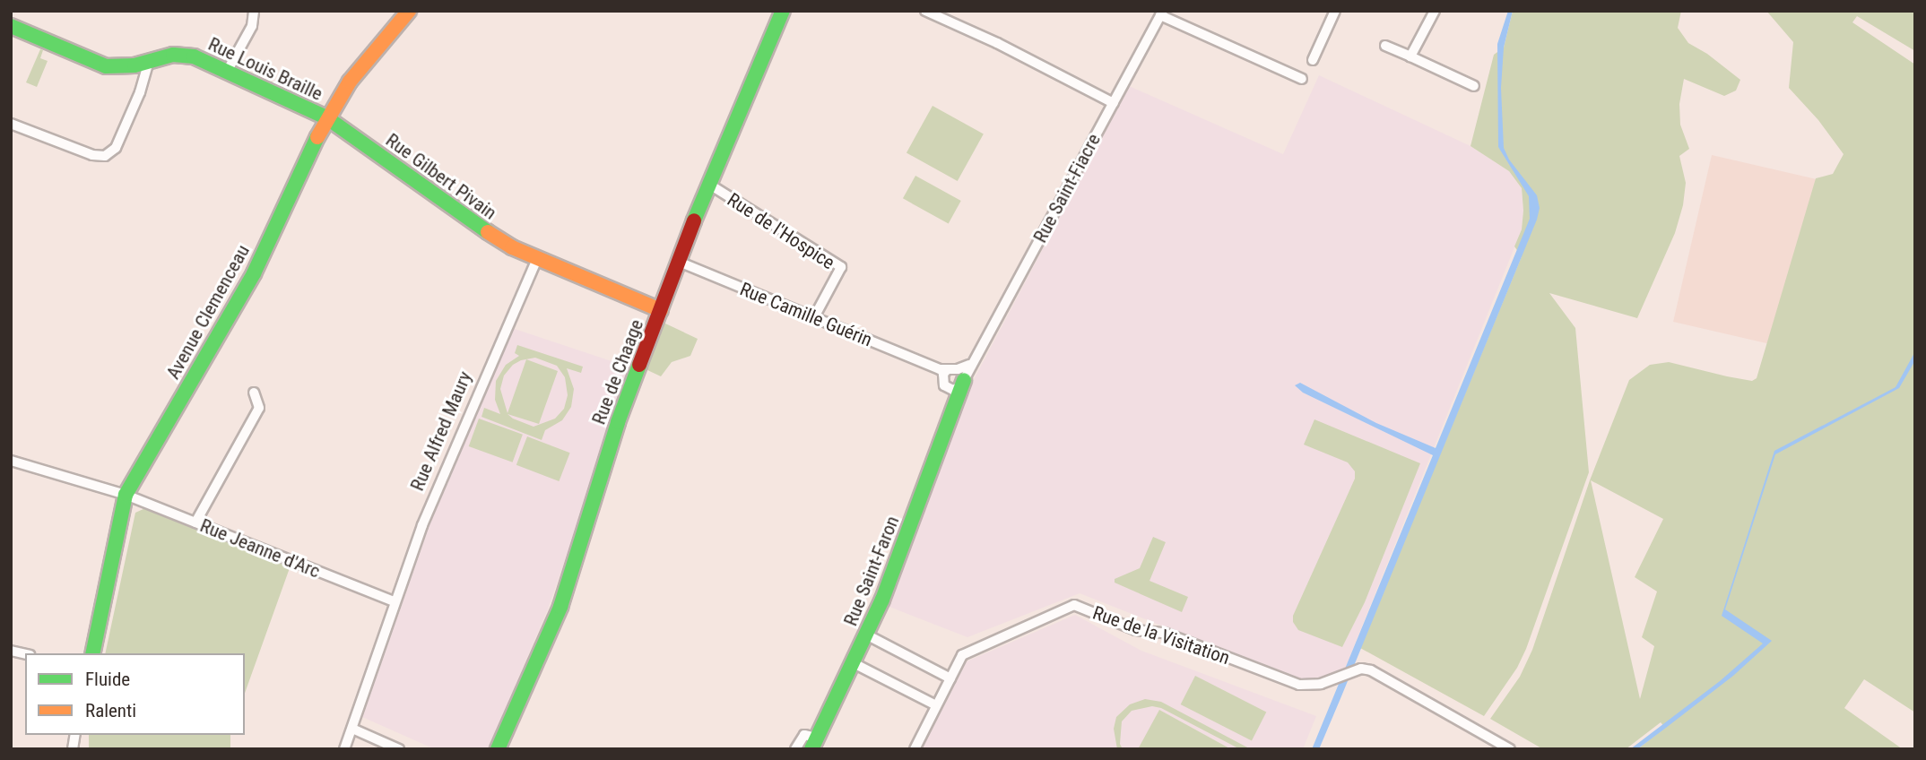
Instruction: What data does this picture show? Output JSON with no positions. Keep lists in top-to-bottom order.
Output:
{
  "streets": {
    "street": [
      "Rue Louis Braille",
      "Rue Gilbert Pivain",
      "Rue Saint-Fiacre",
      "Rue de l'Hospice",
      "Avenue Clemenceau",
      "Rue Camille Guérin",
      "Rue de Chaage",
      "Rue Alfred Maury",
      "Rue Jeanne d'Arc",
      "Rue Saint-Faron",
      "Rue de la Visitation"
    ]
  },
  "crossings": [
    ["Rue Louis Braille", "Rue Gilbert Pivain"],
    ["Rue Louis Braille", "Avenue Clemenceau"],
    ["Rue Gilbert Pivain", "Avenue Clemenceau"],
    ["Rue Gilbert Pivain", "Rue Alfred Maury"],
    ["Rue Saint-Fiacre", "Rue Camille Guérin"],
    ["Rue Saint-Fiacre", "Rue Saint-Faron"],
    ["Rue de l'Hospice", "Rue Camille Guérin"],
    ["Rue de l'Hospice", "Rue de Chaage"],
    ["Avenue Clemenceau", "Rue Jeanne d'Arc"],
    ["Rue Camille Guérin", "Rue de Chaage"],
    ["Rue Camille Guérin", "Rue Saint-Faron"],
    ["Rue Alfred Maury", "Rue Jeanne d'Arc"]
  ],
  "legend": ["Fluide", "Ralenti"]
}
